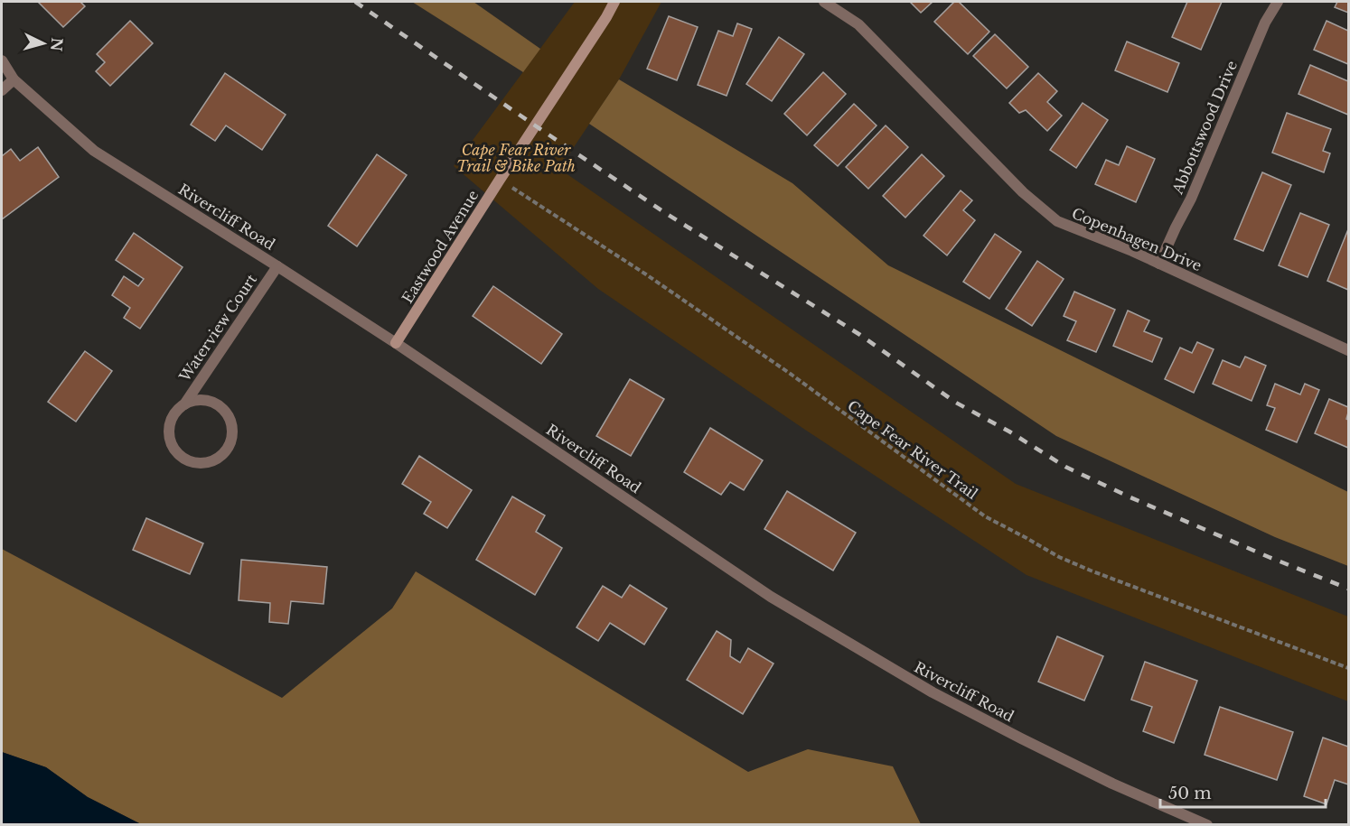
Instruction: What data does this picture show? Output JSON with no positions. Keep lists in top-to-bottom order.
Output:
{
  "streets": {
    "street": [
      "Abbottswood Drive",
      "Rivercliff Road",
      "Copenhagen Drive",
      "Eastwood Avenue",
      "Waterview Court"
    ],
    "path": ["Cape Fear River Trail"]
  },
  "crossings": [
    ["Abbottswood Drive", "Copenhagen Drive"],
    ["Rivercliff Road", "Eastwood Avenue"],
    ["Rivercliff Road", "Waterview Court"],
    ["Eastwood Avenue", "Cape Fear River Trail"]
  ],
  "parks": ["Cape Fear River Trail & Bike Path"],
  "scale_bar": "50 m",
  "north": "right"
}
